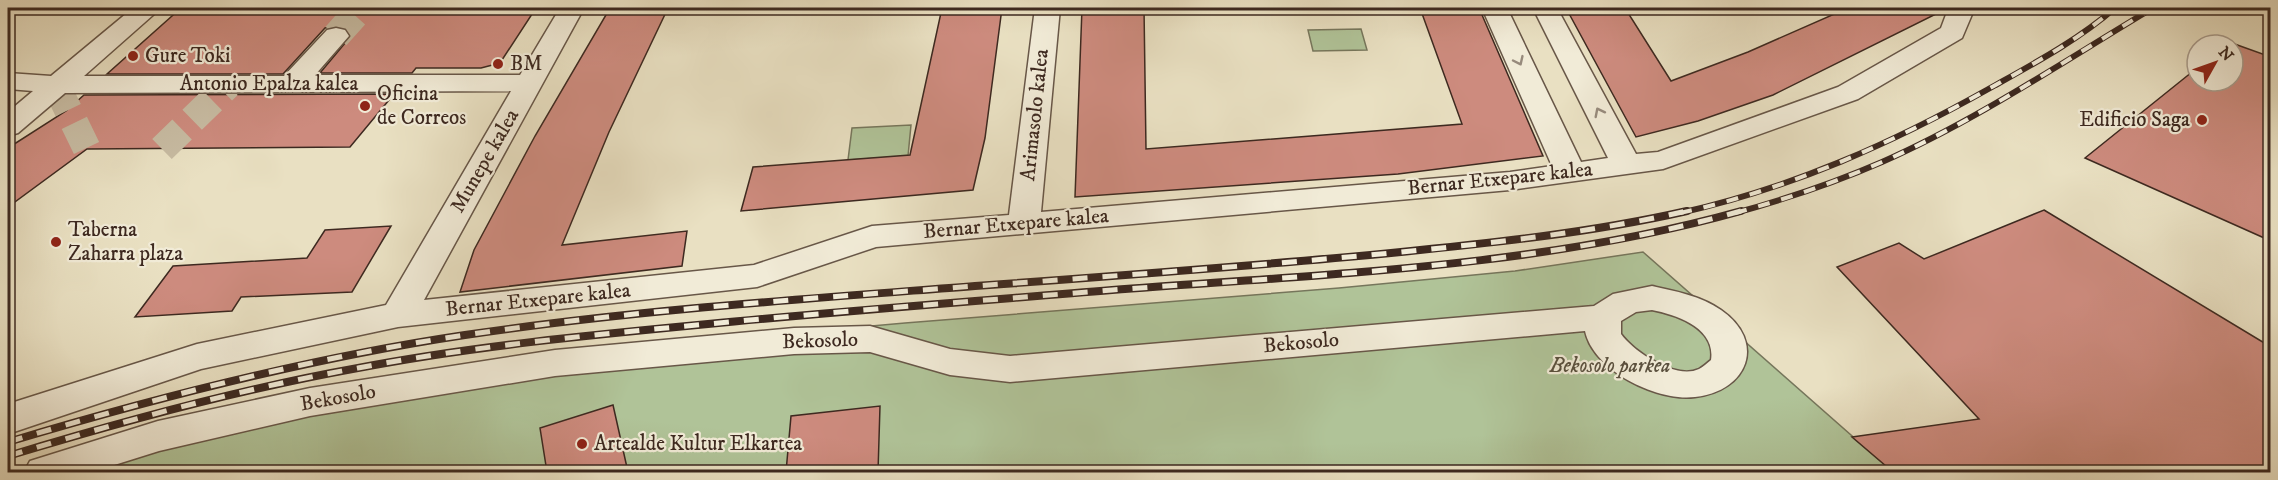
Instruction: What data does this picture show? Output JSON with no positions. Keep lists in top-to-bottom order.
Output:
{
  "streets": {
    "street": [
      "Antonio Epalza kalea",
      "Arimasolo kalea",
      "Munepe kalea",
      "Bernar Etxepare kalea",
      "Bekosolo"
    ]
  },
  "crossings": [
    ["Antonio Epalza kalea", "Munepe kalea"],
    ["Arimasolo kalea", "Bernar Etxepare kalea"],
    ["Munepe kalea", "Bernar Etxepare kalea"]
  ],
  "parks": ["Bekosolo parkea"],
  "places": [
    "Gure Toki",
    "BM",
    "Oficina de Correos",
    "Edificio Saga",
    "Taberna Zaharra plaza",
    "Artealde Kultur Elkartea"
  ],
  "north": "top right"
}
